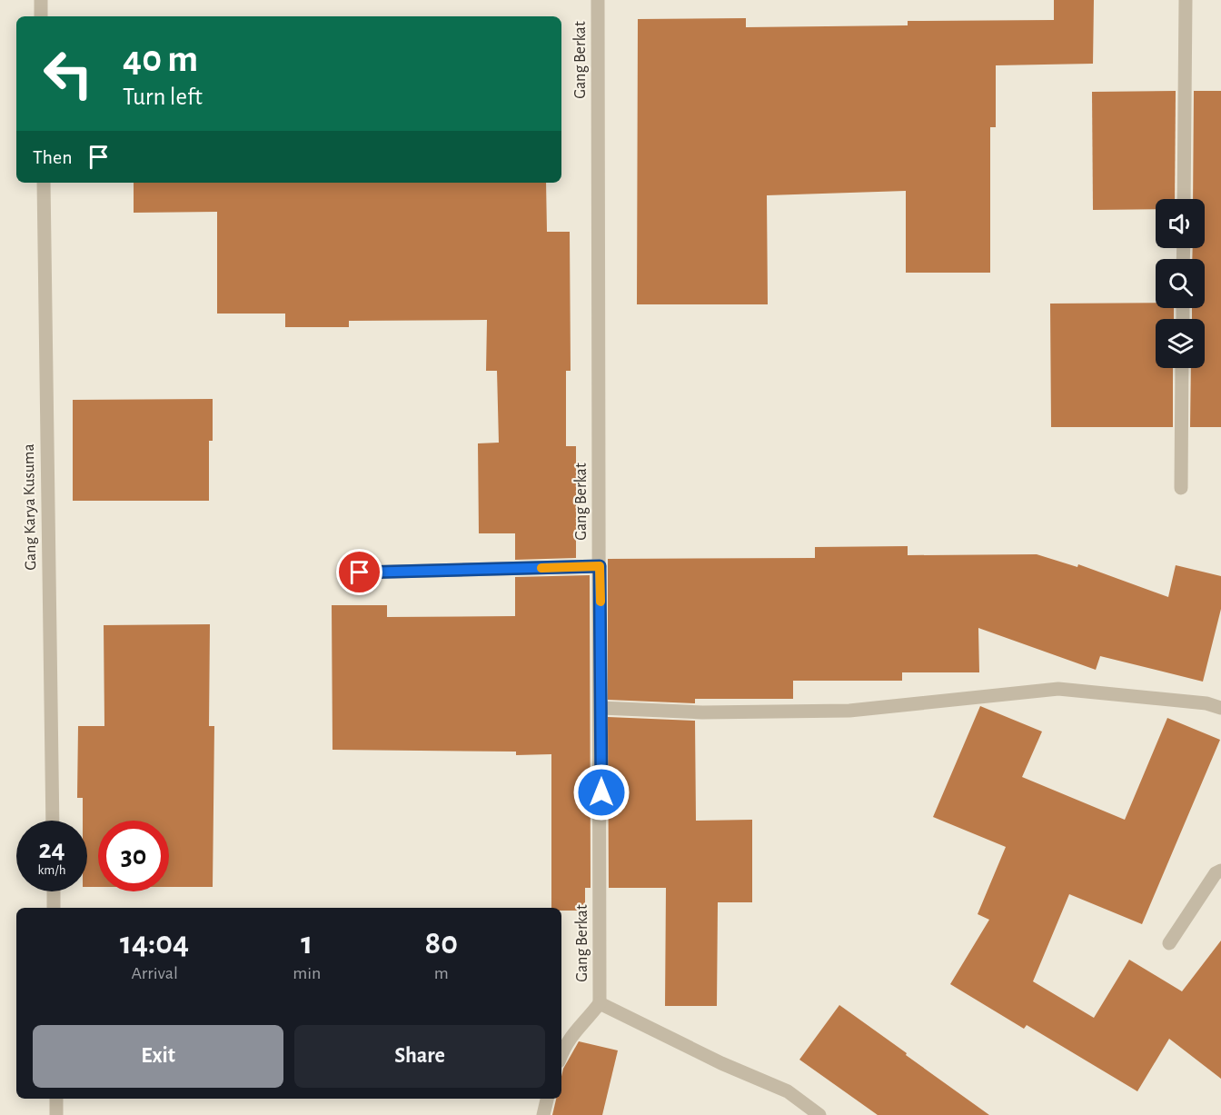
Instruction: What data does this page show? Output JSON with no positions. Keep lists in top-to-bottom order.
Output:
{
  "streets": {
    "street": ["Gang Berkat", "Gang Karya Kusuma"]
  },
  "page": {
    "turn": ["40 m", "Turn left"],
    "then": "Then",
    "speed": "24 km/h",
    "limit": "30",
    "eta": [
      "14:04",
      "Arrival",
      "1",
      "min",
      "80",
      "m"
    ],
    "buttons": ["Exit", "Share"]
  }
}
